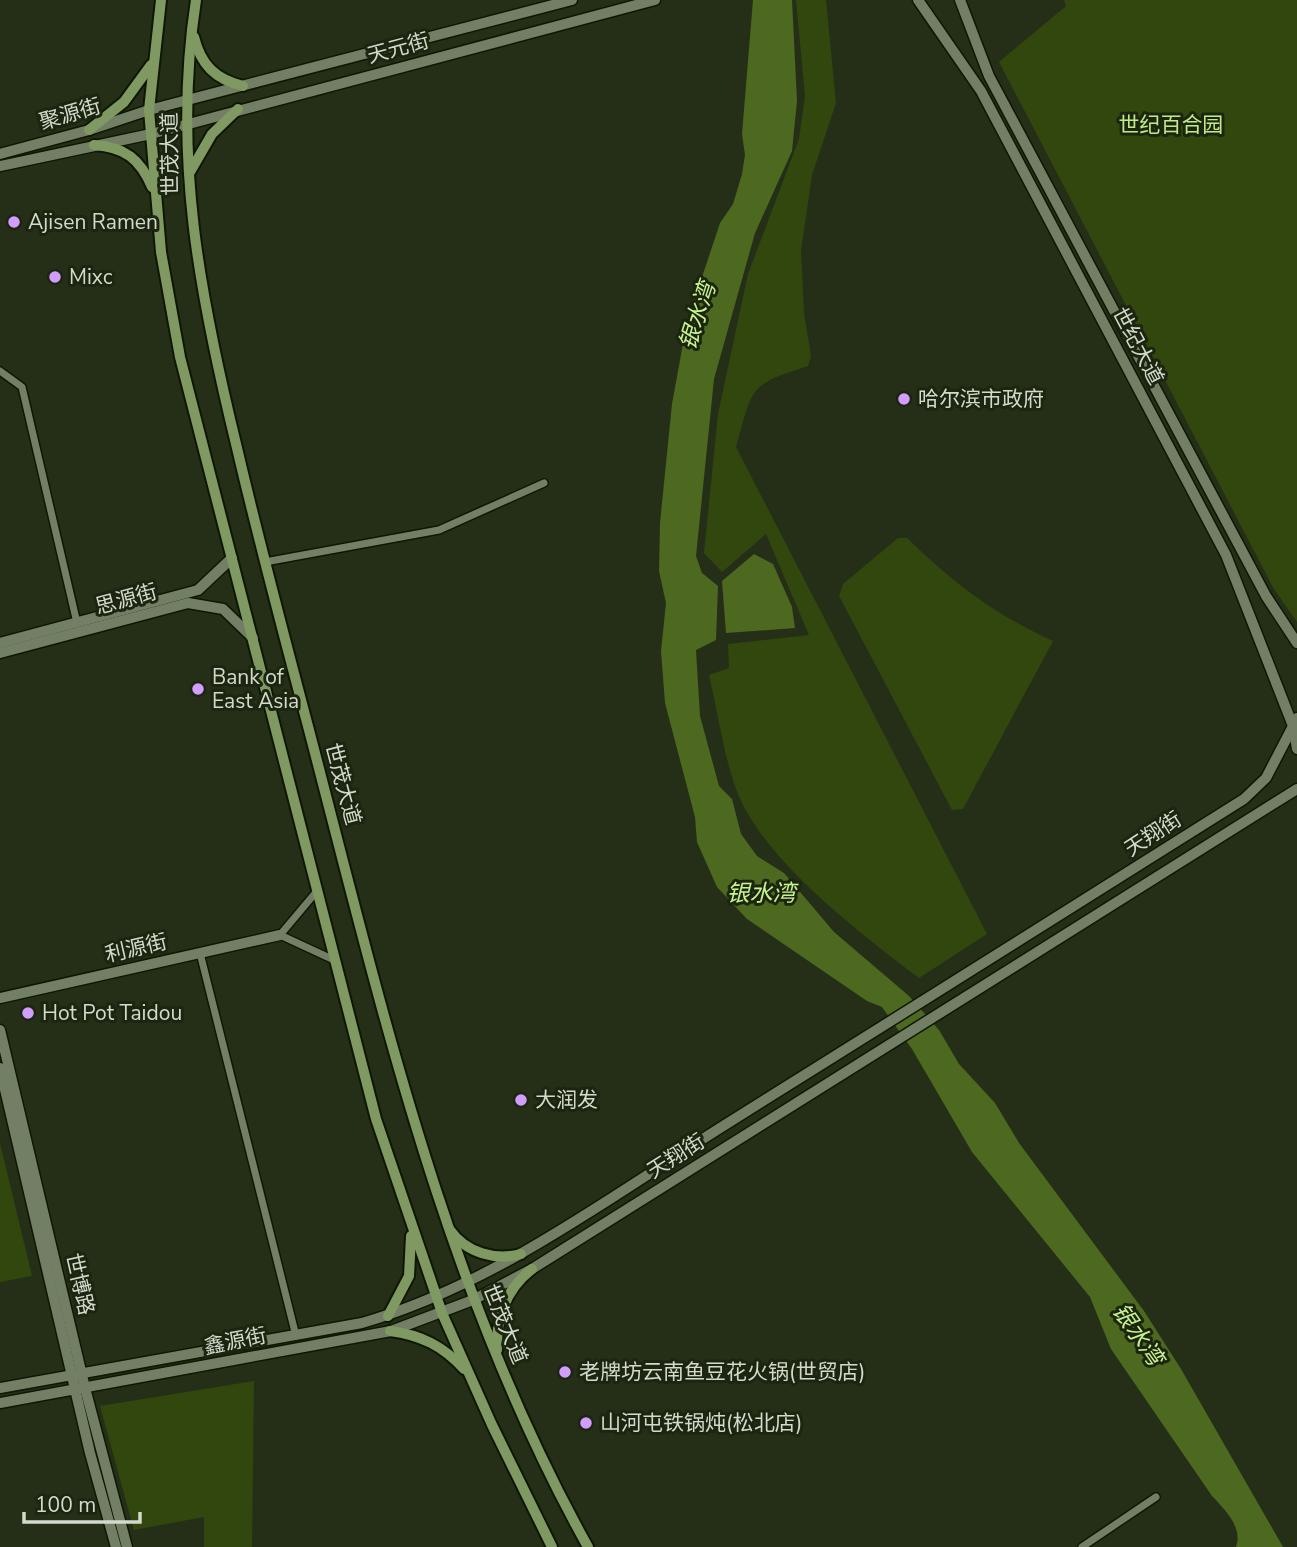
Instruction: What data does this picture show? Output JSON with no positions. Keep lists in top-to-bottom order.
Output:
{
  "streets": {
    "main road": [
      "天元街",
      "聚源街",
      "世茂大道",
      "世纪大道",
      "思源街",
      "天翔街",
      "利源街",
      "世博路",
      "鑫源街"
    ]
  },
  "crossings": [
    ["天元街", "聚源街"],
    ["天元街", "世茂大道"],
    ["聚源街", "世茂大道"],
    ["世茂大道", "思源街"],
    ["世茂大道", "天翔街"],
    ["世茂大道", "鑫源街"],
    ["世纪大道", "天翔街"],
    ["天翔街", "鑫源街"],
    ["世博路", "鑫源街"]
  ],
  "water": ["银水湾"],
  "parks": ["世纪百合园"],
  "places": [
    "Ajisen Ramen",
    "Mixс",
    "哈尔滨市政府",
    "Bank of East Asia",
    "Hot Pot Taidou",
    "大润发",
    "老牌坊云南鱼豆花火锅(世贸店)",
    "山河屯铁锅炖(松北店)"
  ],
  "scale_bar": "100 m"
}
